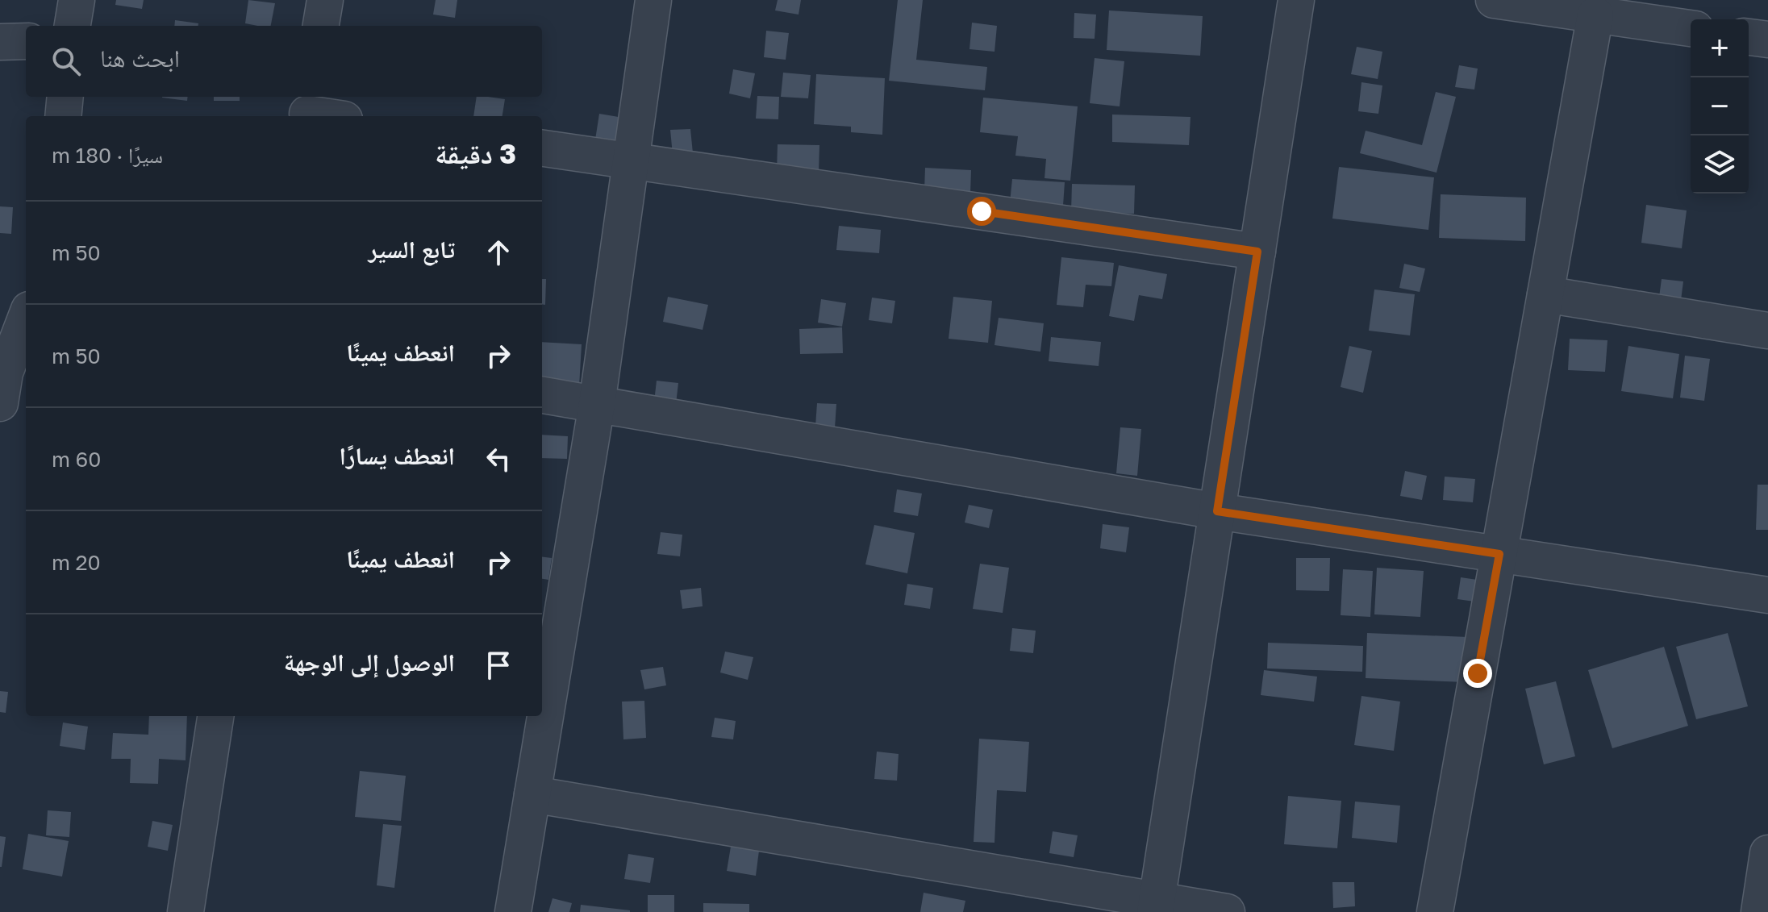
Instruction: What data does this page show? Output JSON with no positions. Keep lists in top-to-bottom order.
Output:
{
  "page": {
    "map_buttons": ["+", "−"],
    "search": "ابحث هنا",
    "heading": ["3 دقيقة", "سيرًا · 180 m"],
    "list": [
      ["تابع السير", "50 m"],
      ["انعطف يمينًا", "50 m"],
      ["انعطف يسارًا", "60 m"],
      ["انعطف يمينًا", "20 m"],
      "الوصول إلى الوجهة"
    ]
  }
}
